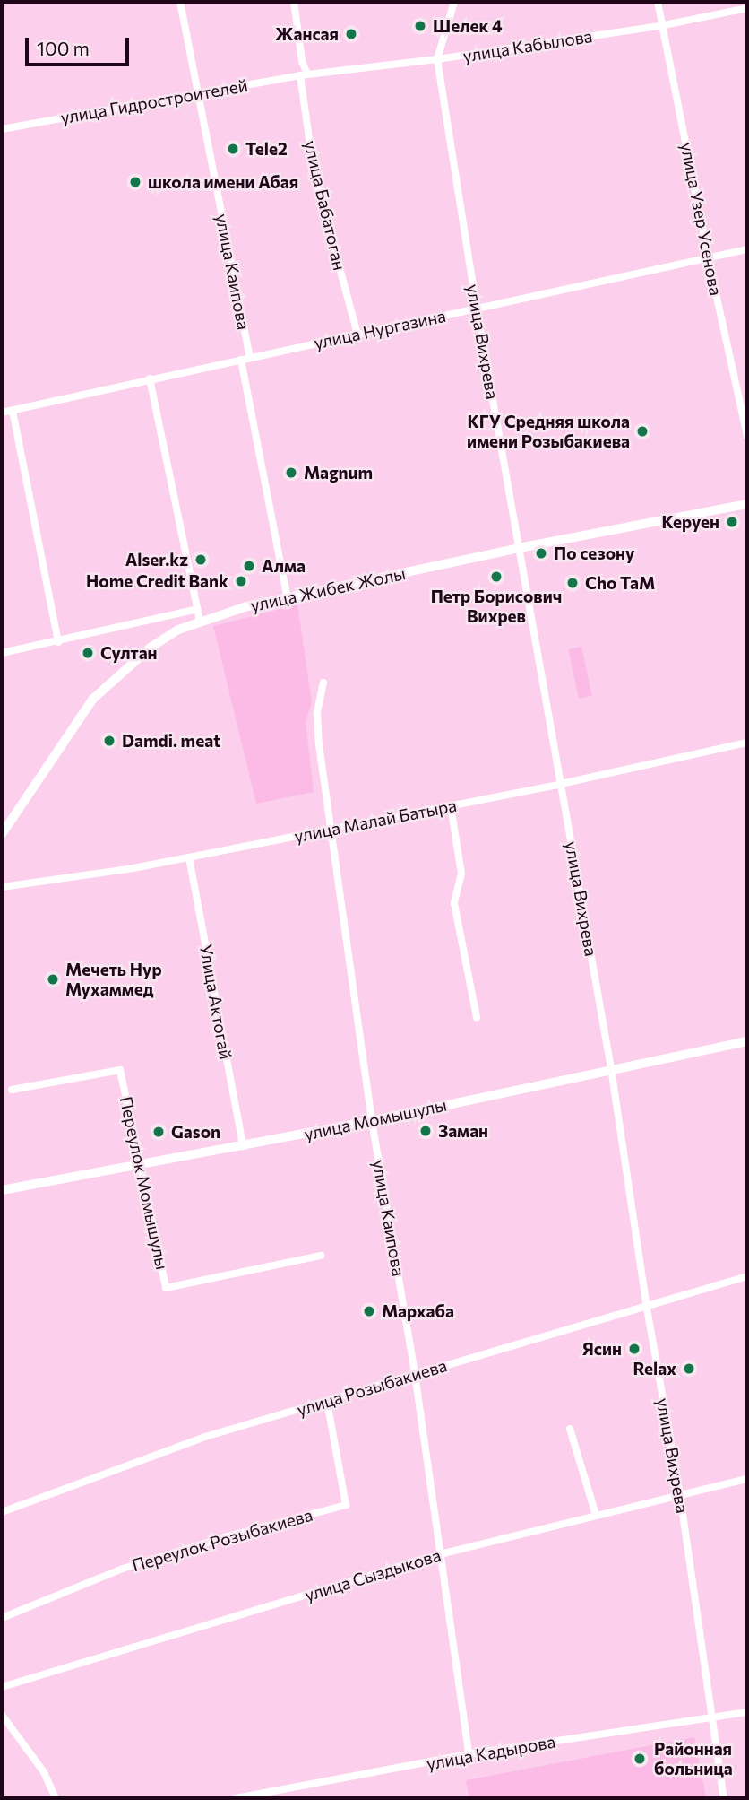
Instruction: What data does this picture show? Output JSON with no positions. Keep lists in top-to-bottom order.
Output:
{
  "streets": {
    "main road": ["улица Жибек Жолы"],
    "street": [
      "улица Кабылова",
      "улица Гидростроителей",
      "улица Бабатоган",
      "улица Узер Усенова",
      "улица Каипова",
      "улица Нургазина",
      "улица Вихрева",
      "улица Малай Батыра",
      "Улица Актогай",
      "улица Момышулы",
      "Переулок Момышулы",
      "улица Розыбакиева",
      "Переулок Розыбакиева",
      "улица Сыздыкова",
      "улица Кадырова"
    ]
  },
  "crossings": [
    ["улица Кабылова", "улица Гидростроителей"],
    ["улица Кабылова", "улица Бабатоган"],
    ["улица Кабылова", "улица Узер Усенова"],
    ["улица Кабылова", "улица Вихрева"],
    ["улица Гидростроителей", "улица Бабатоган"],
    ["улица Гидростроителей", "улица Каипова"],
    ["улица Бабатоган", "улица Нургазина"],
    ["улица Узер Усенова", "улица Нургазина"],
    ["улица Каипова", "улица Нургазина"],
    ["улица Каипова", "улица Малай Батыра"],
    ["улица Каипова", "улица Момышулы"],
    ["улица Каипова", "улица Розыбакиева"],
    ["улица Каипова", "улица Сыздыкова"],
    ["улица Каипова", "улица Кадырова"],
    ["улица Нургазина", "улица Вихрева"],
    ["улица Вихрева", "улица Жибек Жолы"],
    ["улица Вихрева", "улица Малай Батыра"],
    ["улица Вихрева", "улица Момышулы"],
    ["улица Вихрева", "улица Розыбакиева"],
    ["улица Вихрева", "улица Сыздыкова"],
    ["улица Вихрева", "улица Кадырова"],
    ["улица Малай Батыра", "Улица Актогай"],
    ["Улица Актогай", "улица Момышулы"],
    ["улица Момышулы", "Переулок Момышулы"],
    ["улица Розыбакиева", "Переулок Розыбакиева"]
  ],
  "places": [
    "Шелек 4",
    "Жансая",
    "Tele2",
    "школа имени Абая",
    "КГУ Средняя школа имени Розыбакиева",
    "Magnum",
    "Керуен",
    "По сезону",
    "Alser.kz",
    "Алма",
    "Петр Борисович Вихрев",
    "Home Credit Bank",
    "Cho TaM",
    "Султан",
    "Damdi. meat",
    "Мечеть Нур Мухаммед",
    "Заман",
    "Gason",
    "Мархаба",
    "Ясин",
    "Relax",
    "Районная больница"
  ],
  "scale_bar": "100 m"
}
